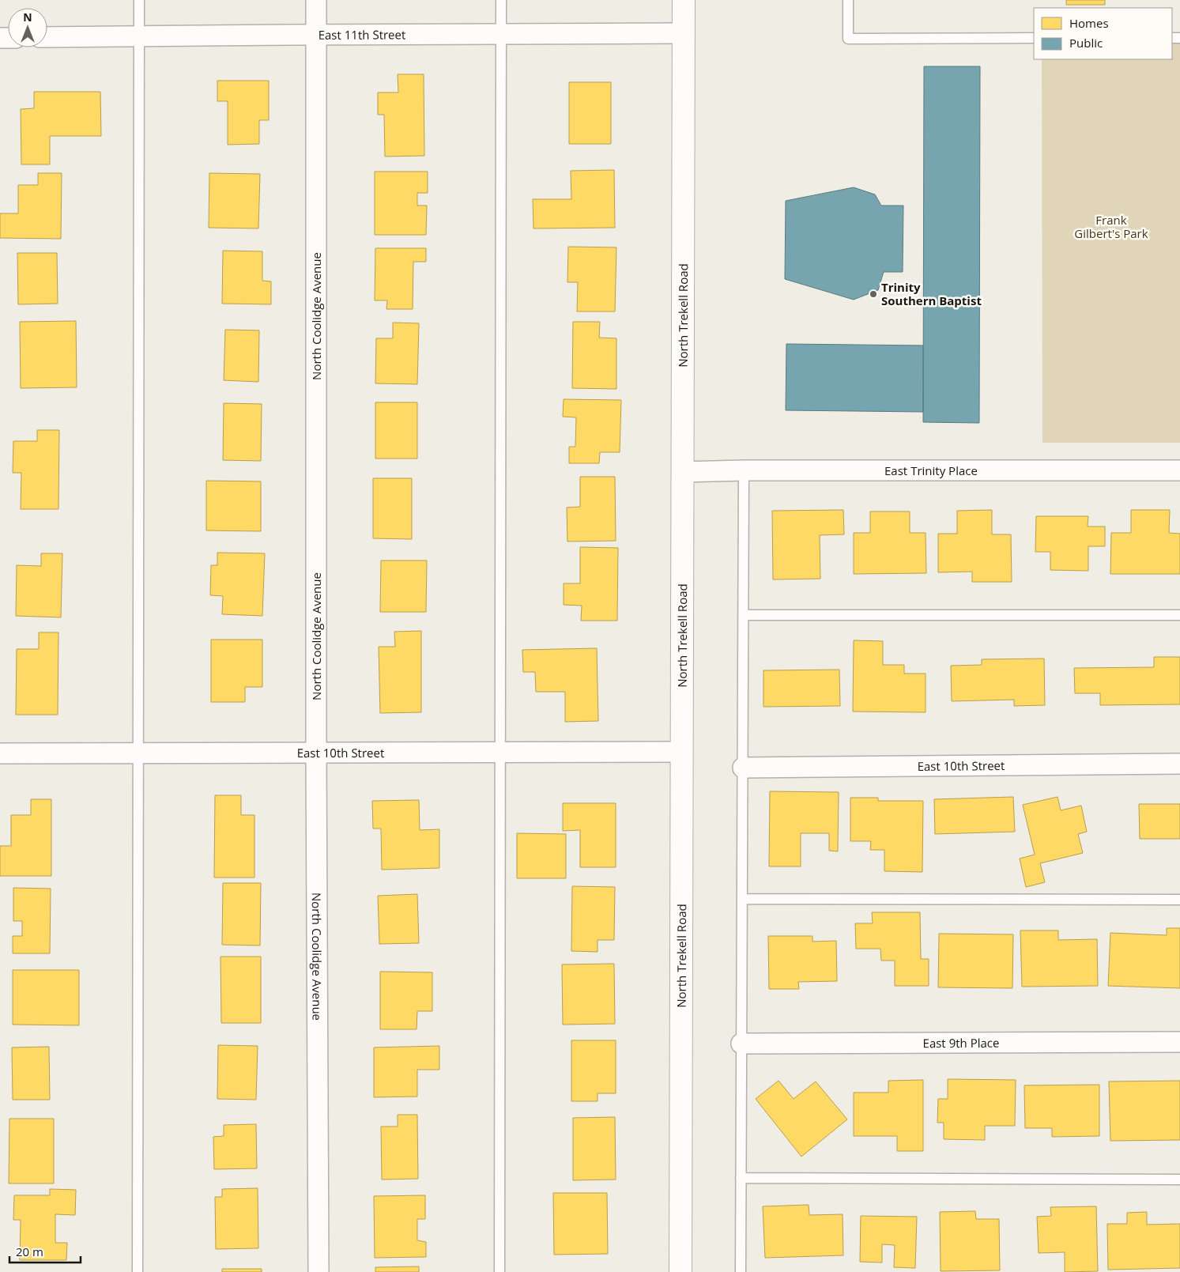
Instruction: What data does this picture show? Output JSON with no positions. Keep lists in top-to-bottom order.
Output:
{
  "streets": {
    "main road": ["North Trekell Road"],
    "street": [
      "East 11th Street",
      "North Coolidge Avenue",
      "East Trinity Place",
      "East 10th Street",
      "East 9th Place"
    ]
  },
  "crossings": [
    ["East 11th Street", "North Coolidge Avenue"],
    ["East 11th Street", "North Trekell Road"],
    ["North Coolidge Avenue", "East 10th Street"],
    ["North Trekell Road", "East Trinity Place"],
    ["North Trekell Road", "East 10th Street"]
  ],
  "parks": ["Frank Gilbert's Park"],
  "places": ["Trinity Southern Baptist"],
  "legend": ["Homes", "Public"],
  "scale_bar": "20 m",
  "north": "top"
}
